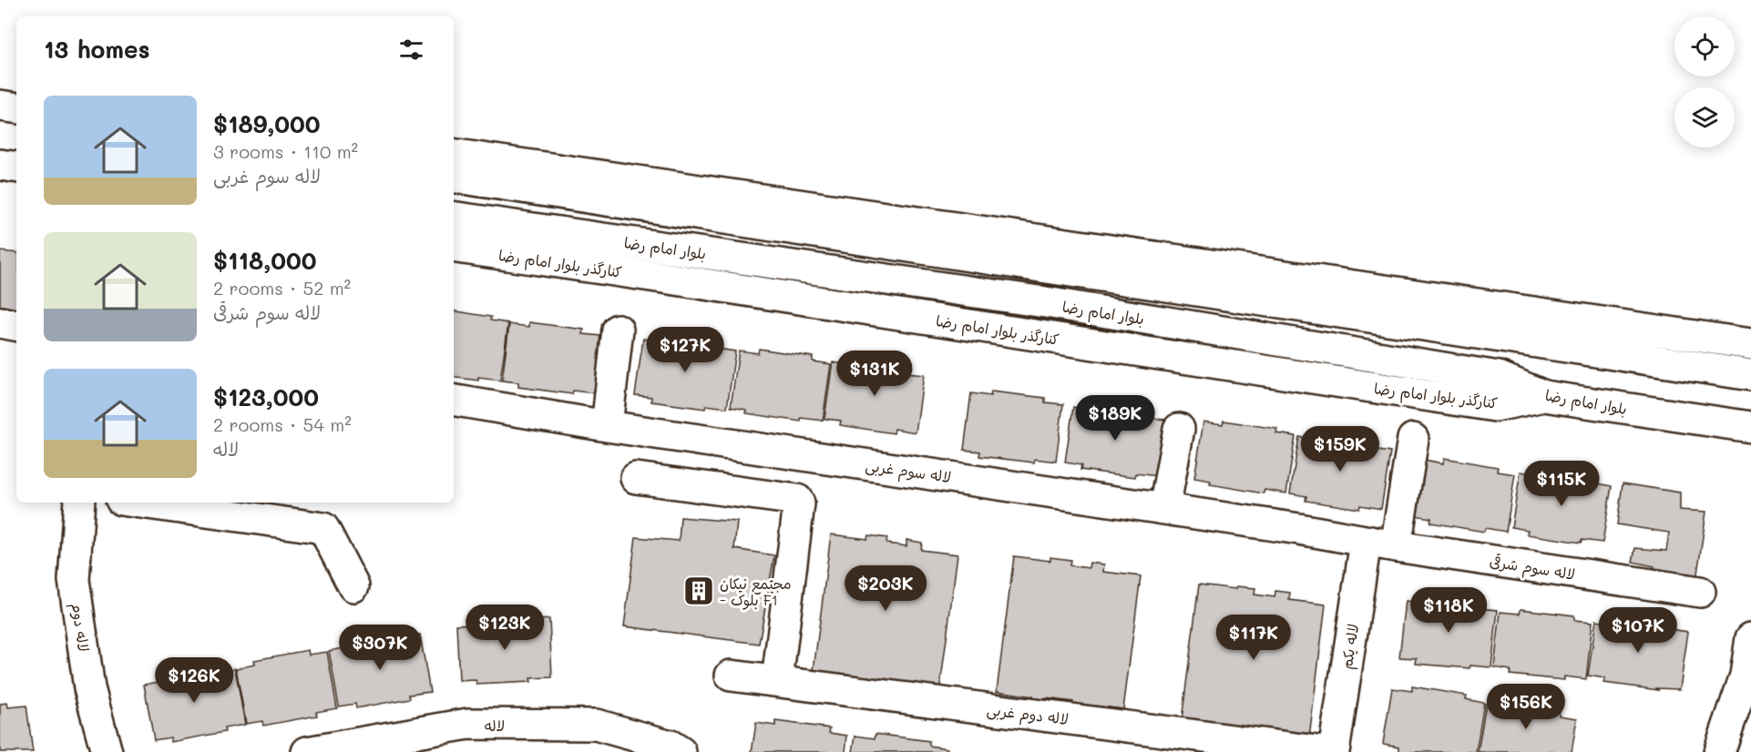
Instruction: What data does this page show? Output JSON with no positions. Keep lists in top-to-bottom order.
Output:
{
  "streets": {
    "street": [
      "بلوار امام رضا",
      "کنارگذر بلوار امام رضا",
      "لاله سوم غربی",
      "لاله سوم شرقی",
      "لاله دوم",
      "لاله یکم",
      "لاله دوم غربی",
      "لاله"
    ]
  },
  "crossings": [
    ["بلوار امام رضا", "کنارگذر بلوار امام رضا"],
    ["لاله سوم غربی", "لاله سوم شرقی"],
    ["لاله سوم غربی", "لاله یکم"],
    ["لاله سوم شرقی", "لاله یکم"]
  ],
  "places": {
    "building": ["مجتمع نیکان - بلوک F1"]
  },
  "page": {
    "heading": "13 homes",
    "list": [
      {
        "name": "$189,000",
        "note": "3 rooms · 110 m² · لاله سوم غربی"
      },
      {
        "name": "$118,000",
        "note": "2 rooms · 52 m² · لاله سوم شرقی"
      },
      {
        "name": "$123,000",
        "note": "2 rooms · 54 m² · لاله"
      }
    ],
    "price": [
      "$127K",
      "$131K",
      "$189K",
      "$159K",
      "$115K",
      "$203K",
      "$118K",
      "$123K",
      "$107K",
      "$117K",
      "$307K",
      "$126K",
      "$156K"
    ]
  }
}
